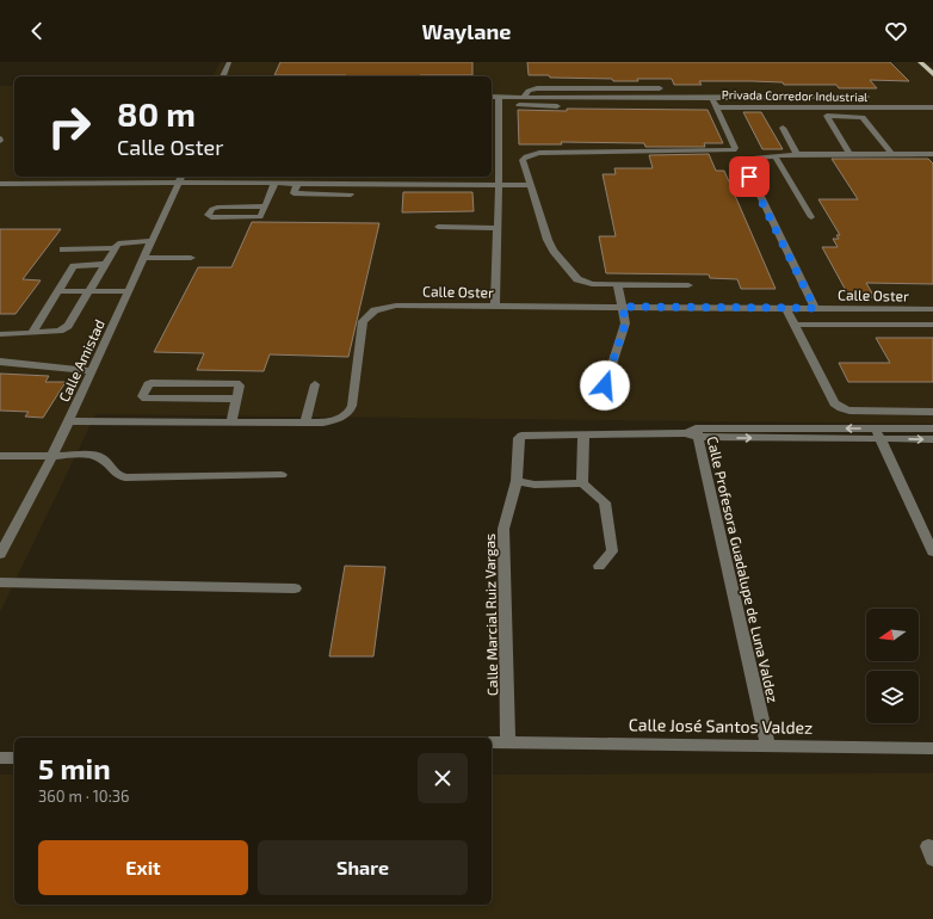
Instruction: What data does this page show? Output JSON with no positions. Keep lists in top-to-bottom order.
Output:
{
  "streets": {
    "street": [
      "Privada Corredor Industrial",
      "Calle Oster",
      "Calle Amistad",
      "Calle Profesora Guadalupe de Luna Valdez",
      "Calle Marcial Ruiz Vargas",
      "Calle José Santos Valdez"
    ]
  },
  "crossings": [
    ["Calle Oster", "Calle Amistad"],
    ["Calle Profesora Guadalupe de Luna Valdez", "Calle José Santos Valdez"],
    ["Calle Marcial Ruiz Vargas", "Calle José Santos Valdez"]
  ],
  "north": "left",
  "page": {
    "header": "Waylane",
    "turn": ["80 m", "Calle Oster"],
    "heading": ["5 min", "360 m · 10:36"],
    "buttons": ["Exit", "Share"]
  }
}
